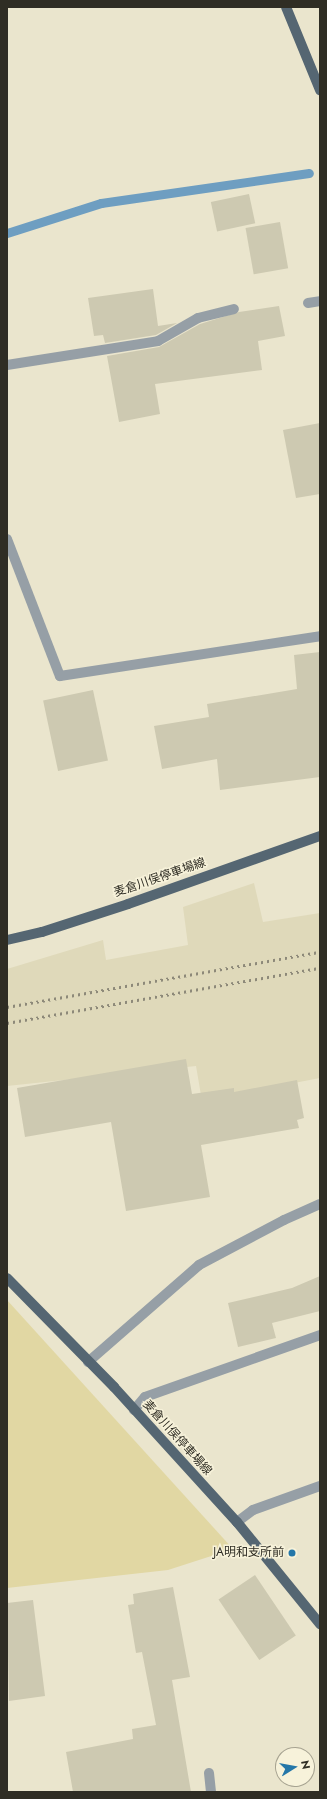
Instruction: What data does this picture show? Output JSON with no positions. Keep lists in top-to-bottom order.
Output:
{
  "streets": {
    "main road": ["麦倉川俣停車場線"]
  },
  "places": ["JA明和支所前"],
  "north": "right"
}
